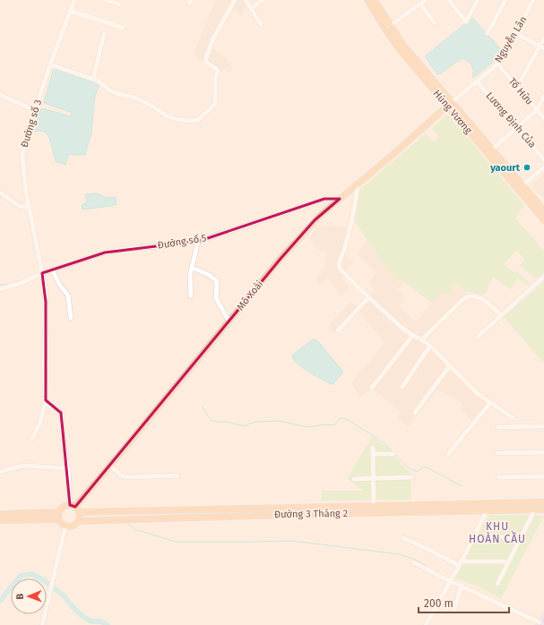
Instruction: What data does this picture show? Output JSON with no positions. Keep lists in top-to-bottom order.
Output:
{
  "streets": {
    "main road": ["Hùng Vương", "Mô Xoài", "Đường 3 Tháng 2"],
    "street": [
      "Nguyễn Lân",
      "Tố Hữu",
      "Lương Định Của",
      "Đường số 3",
      "Đường số 5"
    ]
  },
  "crossings": [
    ["Nguyễn Lân", "Tố Hữu"],
    ["Nguyễn Lân", "Hùng Vương"],
    ["Nguyễn Lân", "Lương Định Của"],
    ["Nguyễn Lân", "Mô Xoài"],
    ["Hùng Vương", "Mô Xoài"],
    ["Đường số 3", "Đường số 5"],
    ["Đường số 5", "Mô Xoài"],
    ["Mô Xoài", "Đường 3 Tháng 2"]
  ],
  "districts": ["KHU HOÀN CẦU"],
  "places": ["yaourt"],
  "scale_bar": "200 m",
  "north": "left"
}
